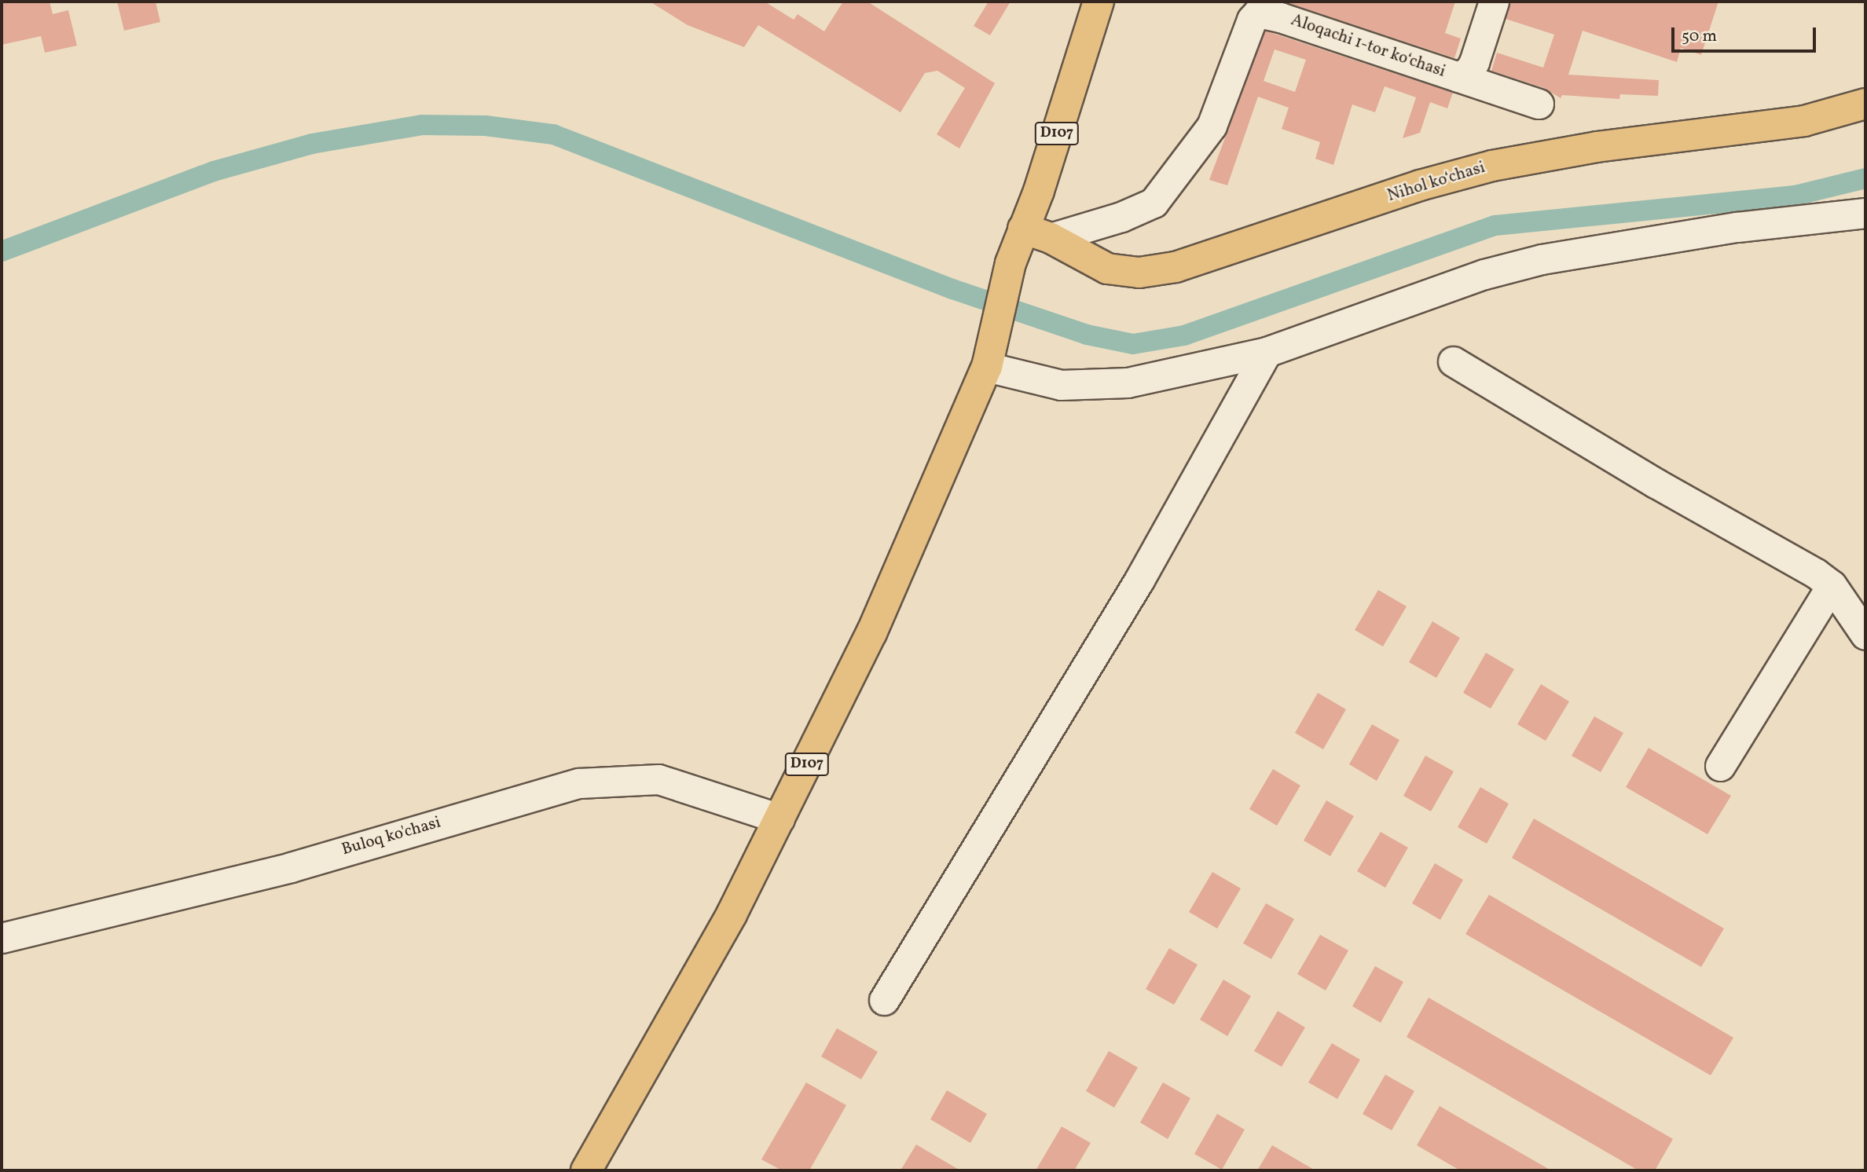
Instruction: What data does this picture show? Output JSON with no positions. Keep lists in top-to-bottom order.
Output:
{
  "streets": {
    "main road": ["D107", "Nihol koʻchasi"],
    "street": ["Aloqachi 1-tor koʻchasi", "Buloq ko'chasi"]
  },
  "crossings": [
    ["Aloqachi 1-tor koʻchasi", "D107"],
    ["Aloqachi 1-tor koʻchasi", "Nihol koʻchasi"],
    ["D107", "Nihol koʻchasi"],
    ["D107", "Buloq ko'chasi"]
  ],
  "scale_bar": "50 m"
}
